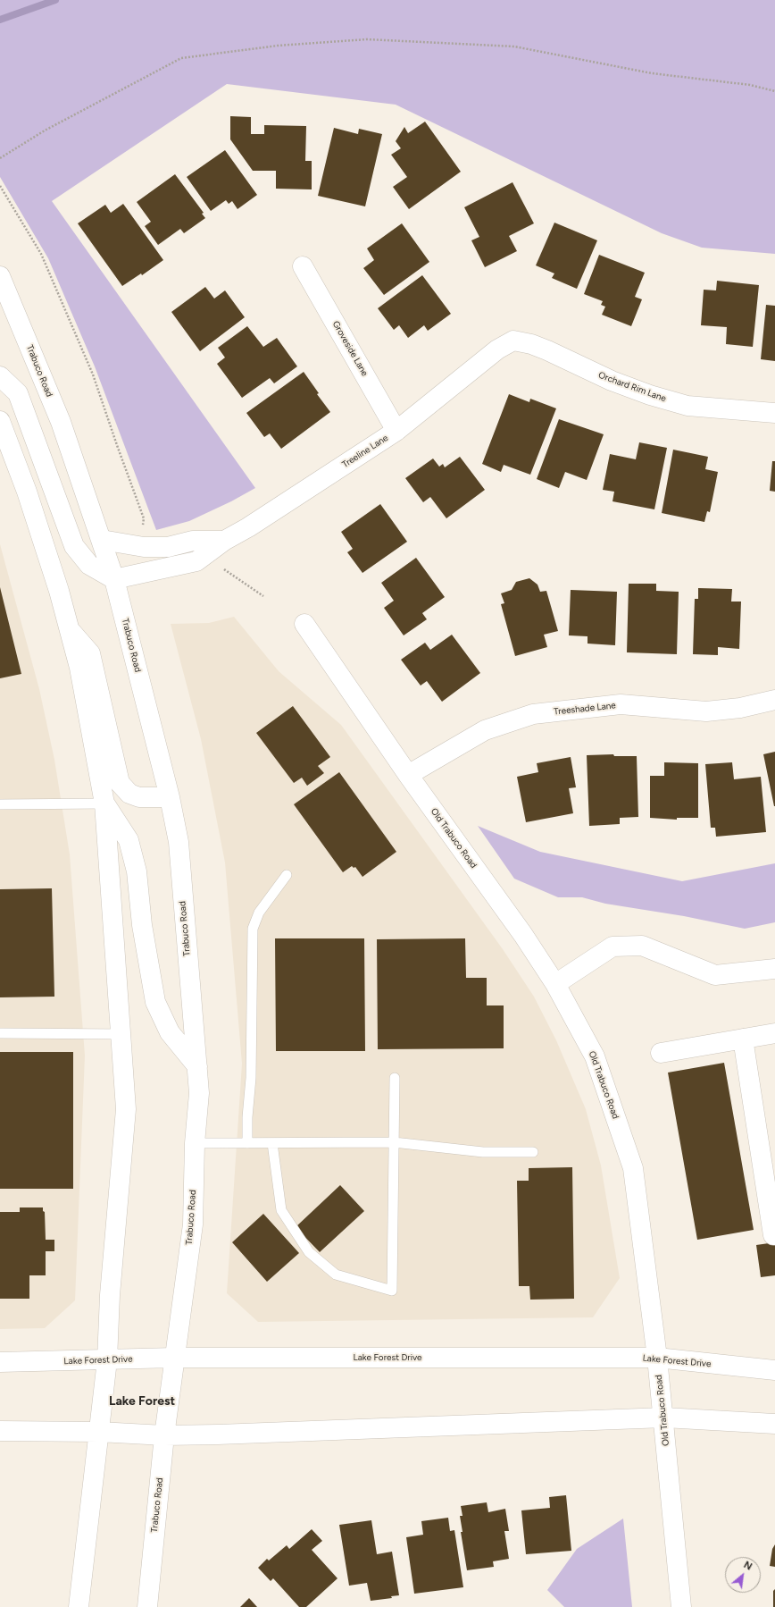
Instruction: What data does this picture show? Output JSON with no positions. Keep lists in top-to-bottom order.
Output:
{
  "streets": {
    "main road": [
      "Groveside Lane",
      "Trabuco Road",
      "Orchard Rim Lane",
      "Treeline Lane",
      "Treeshade Lane",
      "Old Trabuco Road",
      "Lake Forest Drive"
    ]
  },
  "crossings": [
    ["Groveside Lane", "Treeline Lane"],
    ["Trabuco Road", "Treeline Lane"],
    ["Trabuco Road", "Lake Forest Drive"],
    ["Orchard Rim Lane", "Treeline Lane"],
    ["Treeshade Lane", "Old Trabuco Road"],
    ["Old Trabuco Road", "Lake Forest Drive"]
  ],
  "districts": ["Lake Forest"],
  "north": "top right"
}
